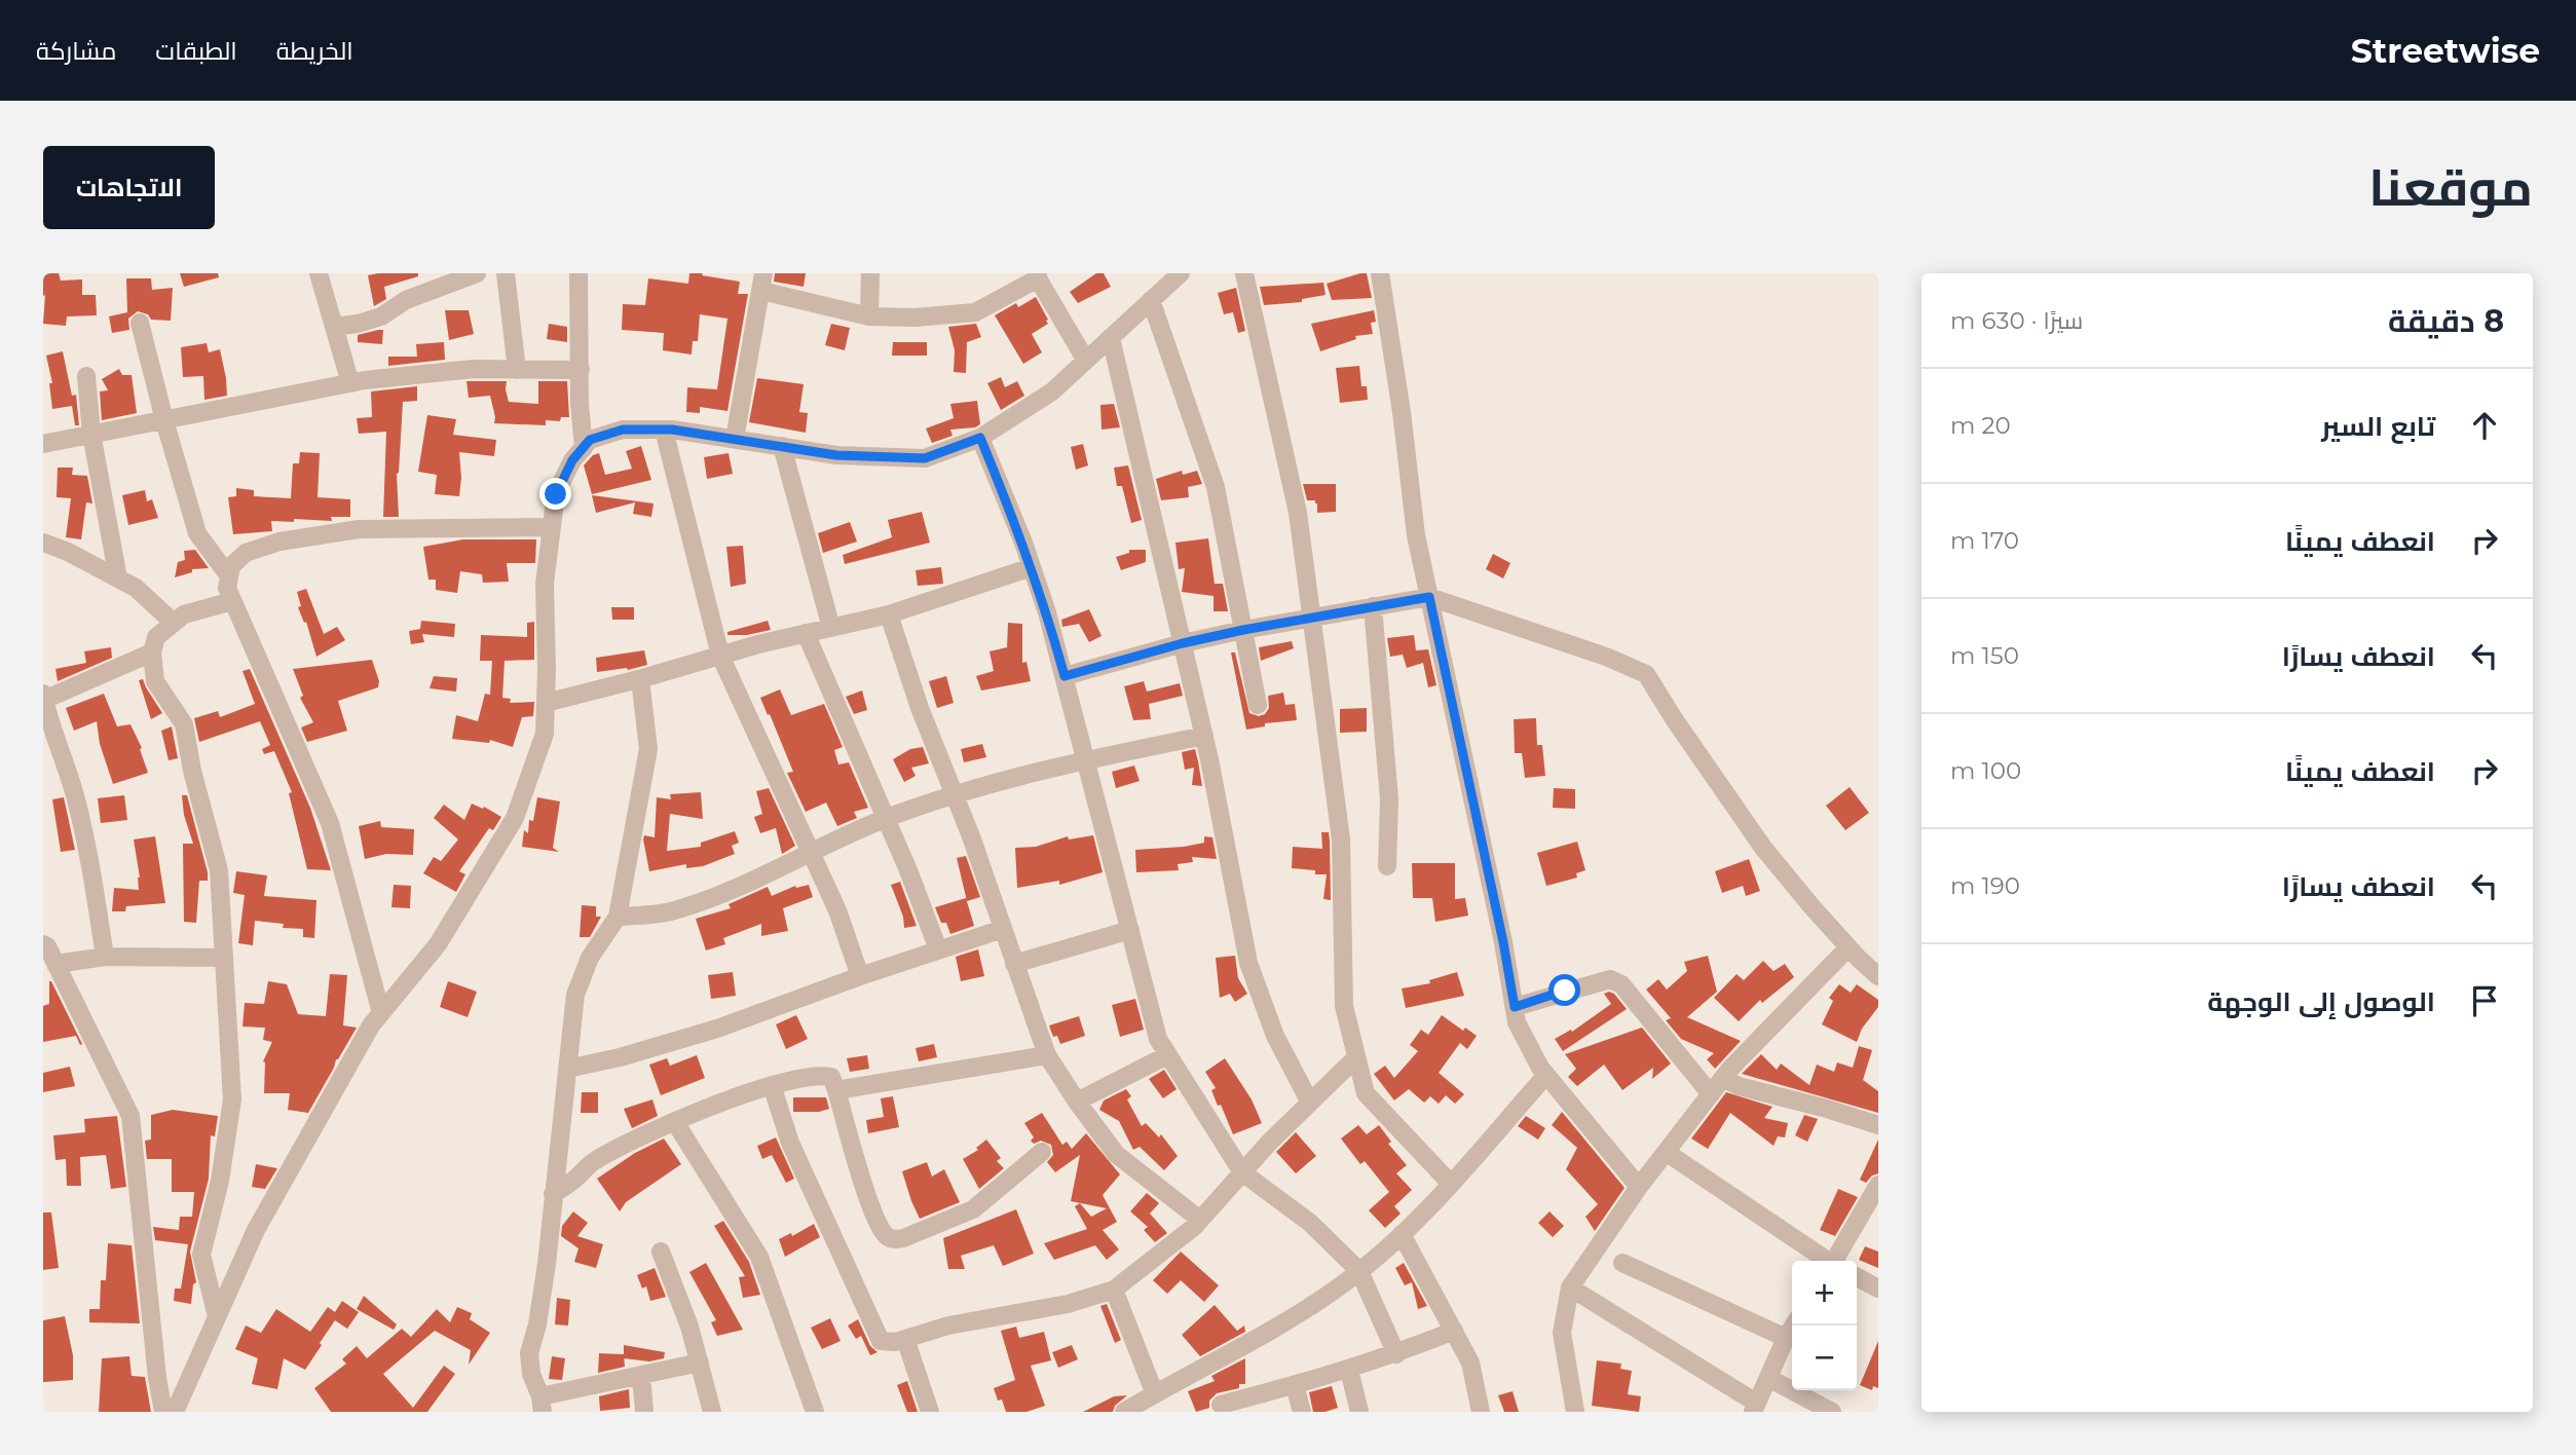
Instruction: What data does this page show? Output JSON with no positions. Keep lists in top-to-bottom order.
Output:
{
  "page": {
    "header": "Streetwise",
    "nav": ["الخريطة", "الطبقات", "مشاركة"],
    "title": "موقعنا",
    "buttons": "الاتجاهات",
    "heading": ["8 دقيقة", "سيرًا · 630 m"],
    "list": [
      ["تابع السير", "20 m"],
      ["انعطف يمينًا", "170 m"],
      ["انعطف يسارًا", "150 m"],
      ["انعطف يمينًا", "100 m"],
      ["انعطف يسارًا", "190 m"],
      "الوصول إلى الوجهة"
    ],
    "map_buttons": ["+", "−"]
  }
}
